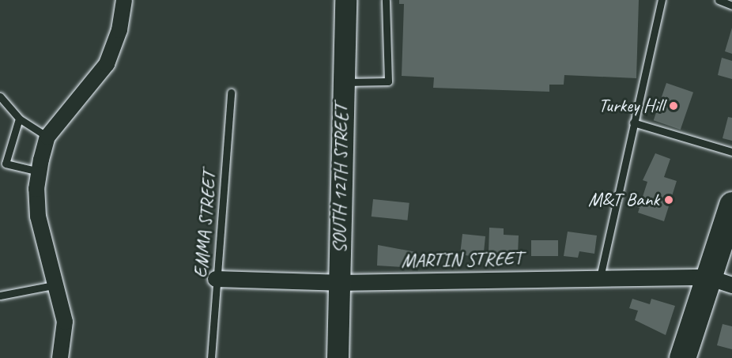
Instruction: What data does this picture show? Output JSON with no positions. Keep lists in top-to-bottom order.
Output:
{
  "streets": {
    "main road": ["SOUTH 12TH STREET"],
    "street": ["MARTIN STREET"],
    "lane": ["EMMA STREET"]
  },
  "crossings": [
    ["SOUTH 12TH STREET", "MARTIN STREET"],
    ["EMMA STREET", "MARTIN STREET"]
  ],
  "places": ["Turkey Hill", "M&T Bank"]
}
